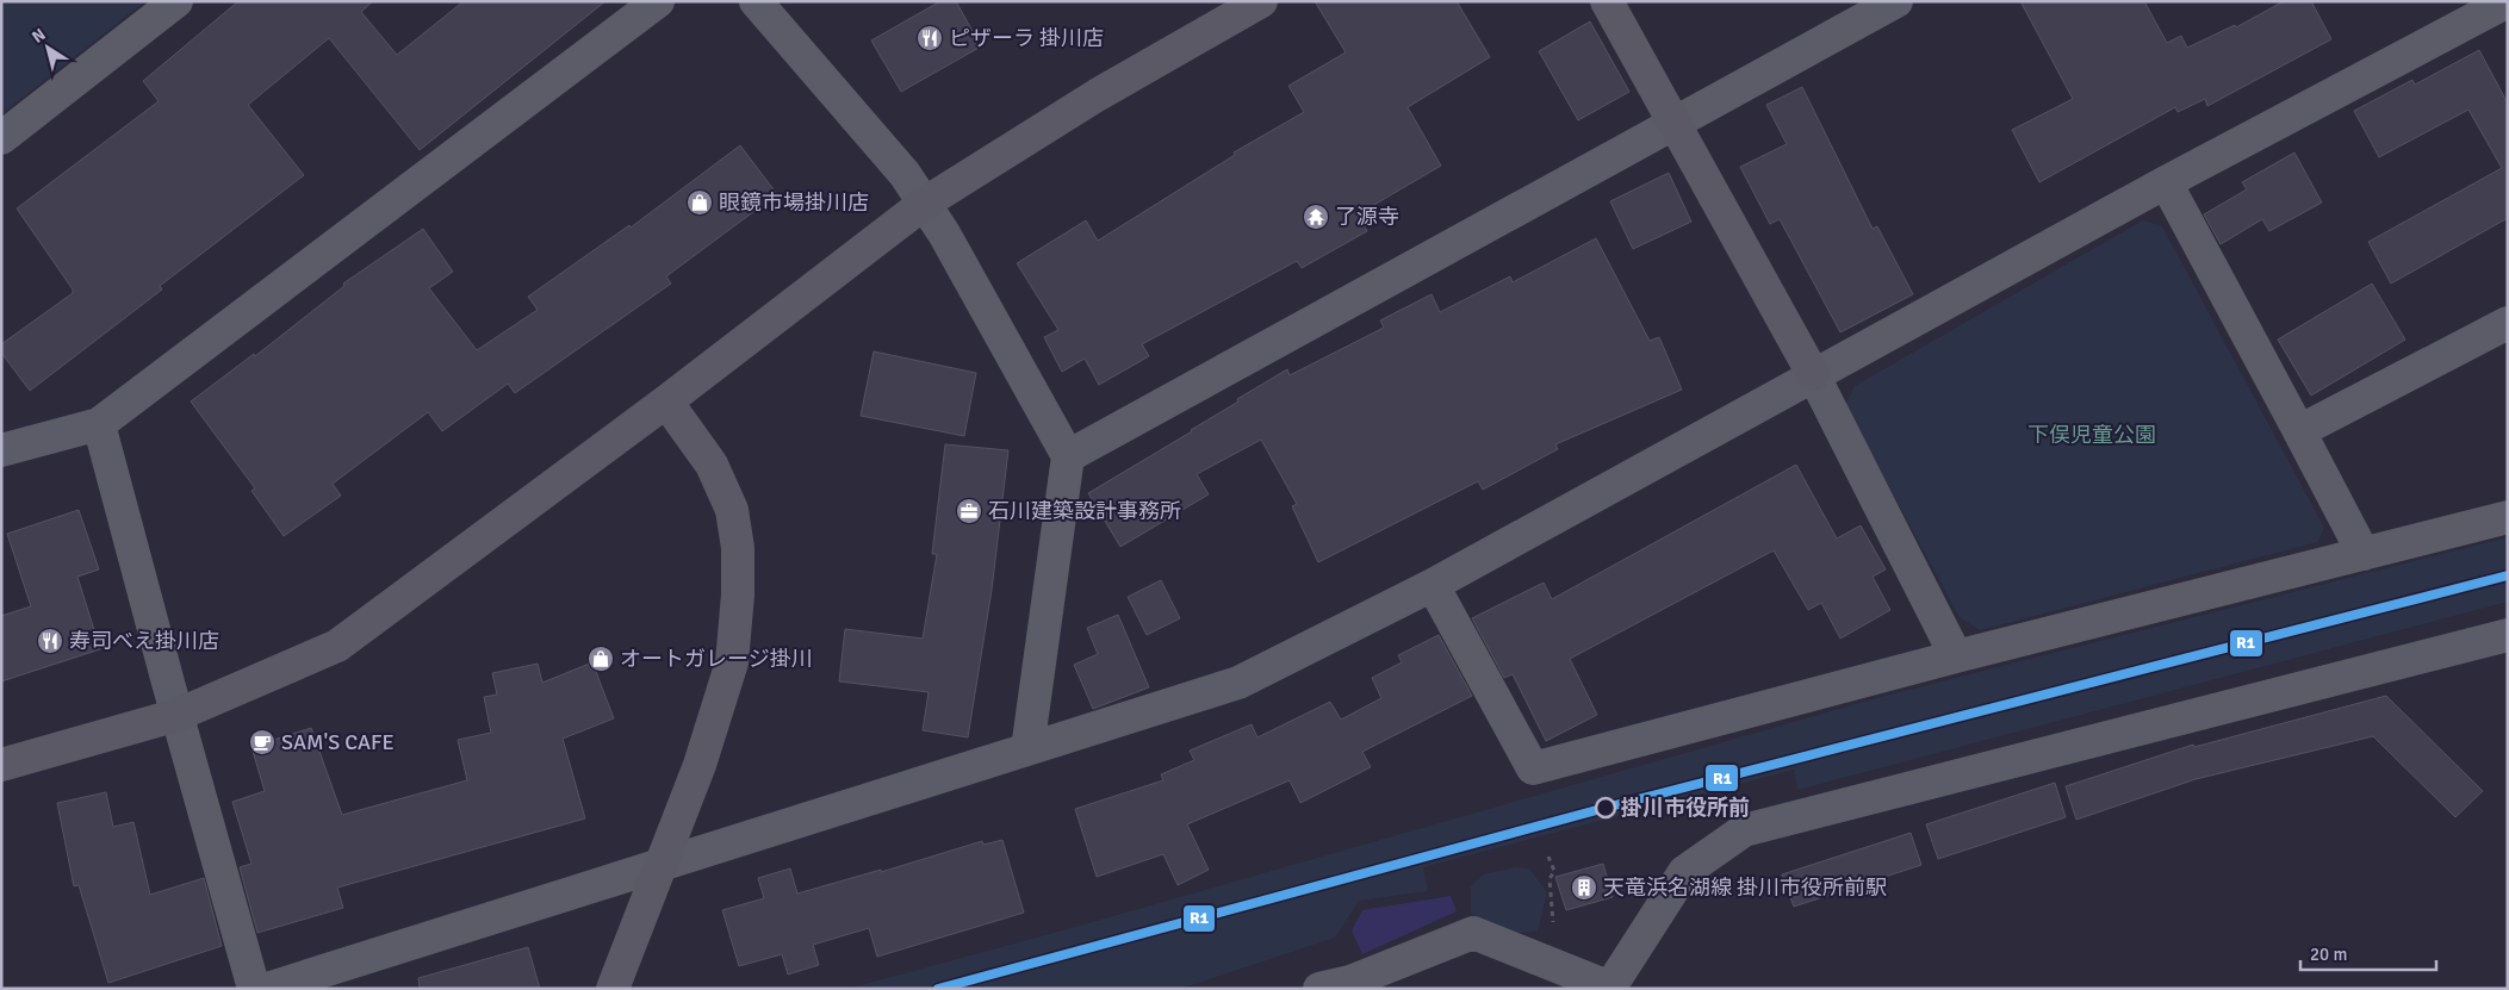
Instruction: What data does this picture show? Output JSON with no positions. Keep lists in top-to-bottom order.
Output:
{
  "parks": ["下俣児童公園"],
  "places": {
    "restaurant": ["ピザーラ 掛川店", "寿司べえ掛川店"],
    "shop": ["眼鏡市場掛川店", "オートガレージ掛川"],
    "temple": ["了源寺"],
    "office": ["石川建築設計事務所"],
    "cafe": ["SAM'S CAFE"],
    "other": ["掛川市役所前"],
    "building": ["天竜浜名湖線 掛川市役所前駅"]
  },
  "lines": ["transit line R1"],
  "scale_bar": "20 m",
  "north": "top left"
}
